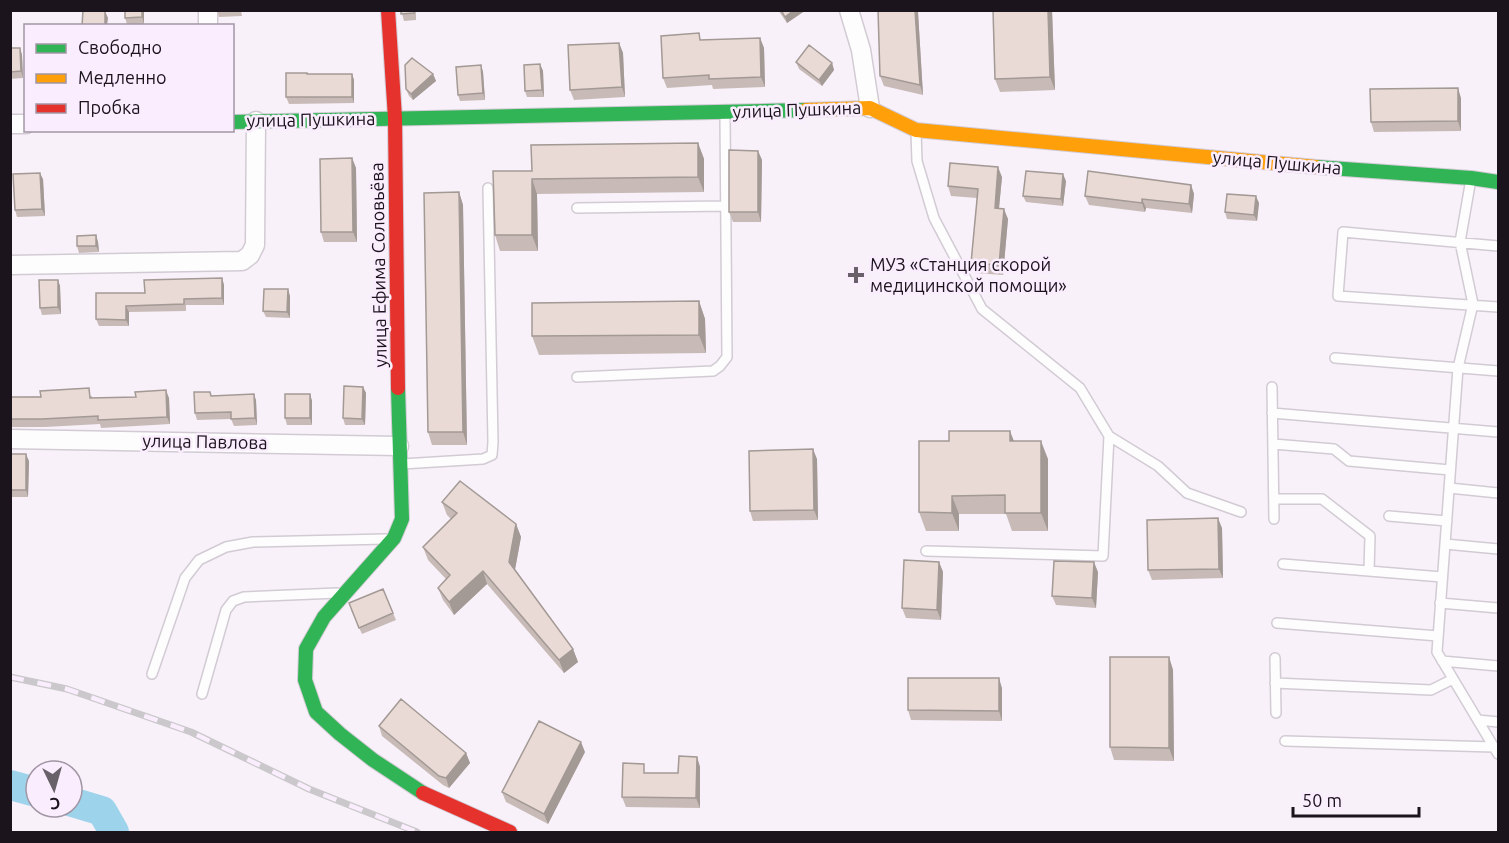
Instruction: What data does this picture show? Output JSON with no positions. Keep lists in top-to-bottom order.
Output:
{
  "streets": {
    "street": ["улица Пушкина", "улица Ефима Соловьёва", "улица Павлова"]
  },
  "crossings": [
    ["улица Пушкина", "улица Ефима Соловьёва"],
    ["улица Ефима Соловьёва", "улица Павлова"]
  ],
  "places": {
    "health": ["МУЗ «Станция скорой медицинской помощи»"]
  },
  "legend": ["Свободно", "Медленно", "Пробка"],
  "scale_bar": "50 m",
  "north": "bottom"
}
